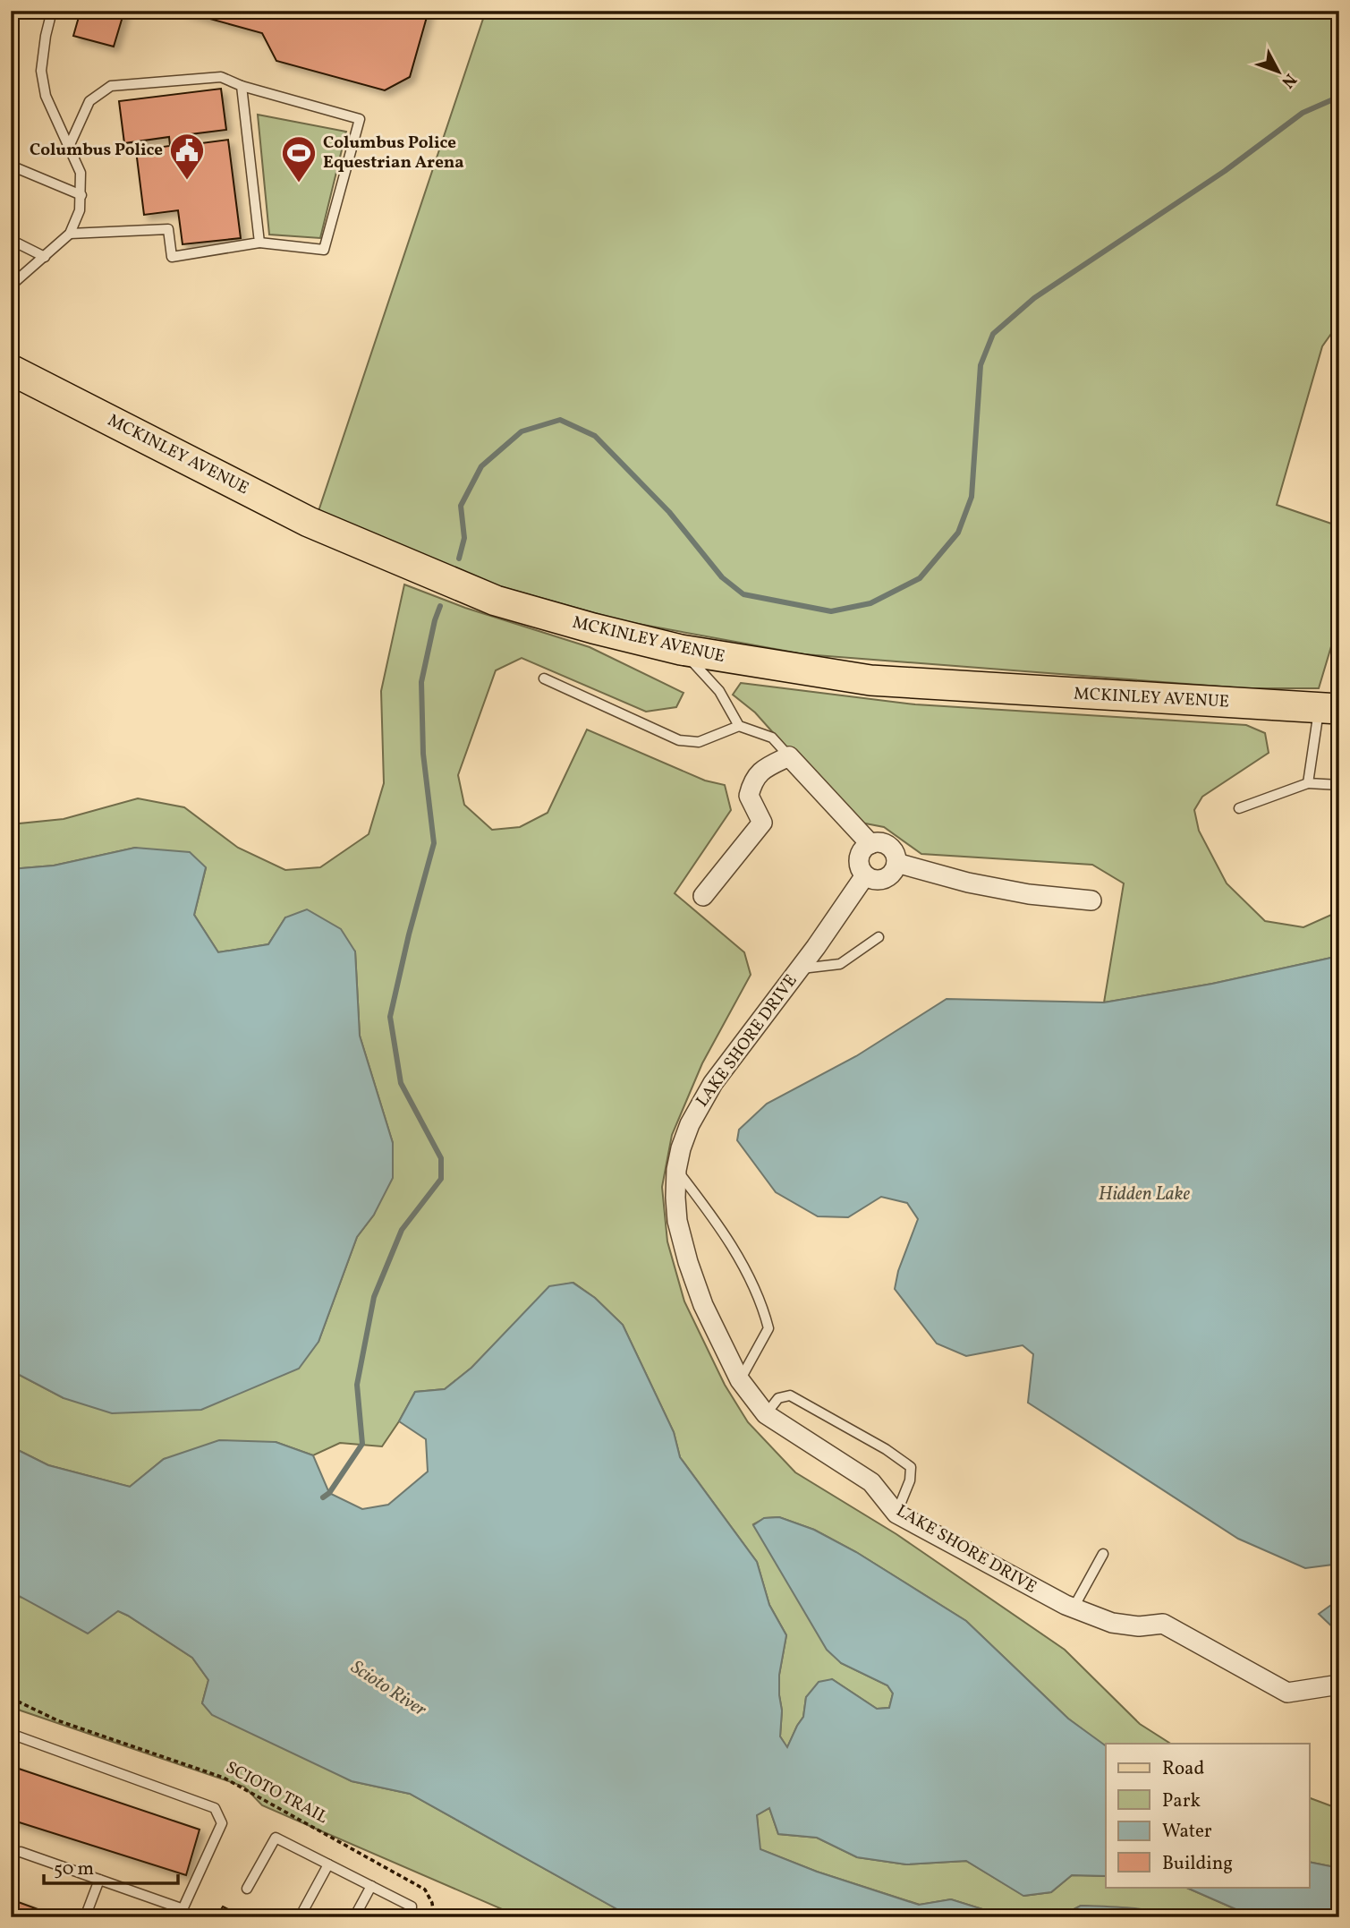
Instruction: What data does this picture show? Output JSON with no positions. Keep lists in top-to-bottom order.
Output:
{
  "streets": {
    "main road": ["MCKINLEY AVENUE"],
    "street": ["LAKE SHORE DRIVE"],
    "path": ["SCIOTO TRAIL"]
  },
  "water": ["Hidden Lake", "Scioto River"],
  "places": {
    "public building": ["Columbus Police"],
    "sports": ["Columbus Police Equestrian Arena"]
  },
  "legend": [
    "Road",
    "Park",
    "Water",
    "Building"
  ],
  "scale_bar": "50 m",
  "north": "bottom right"
}
